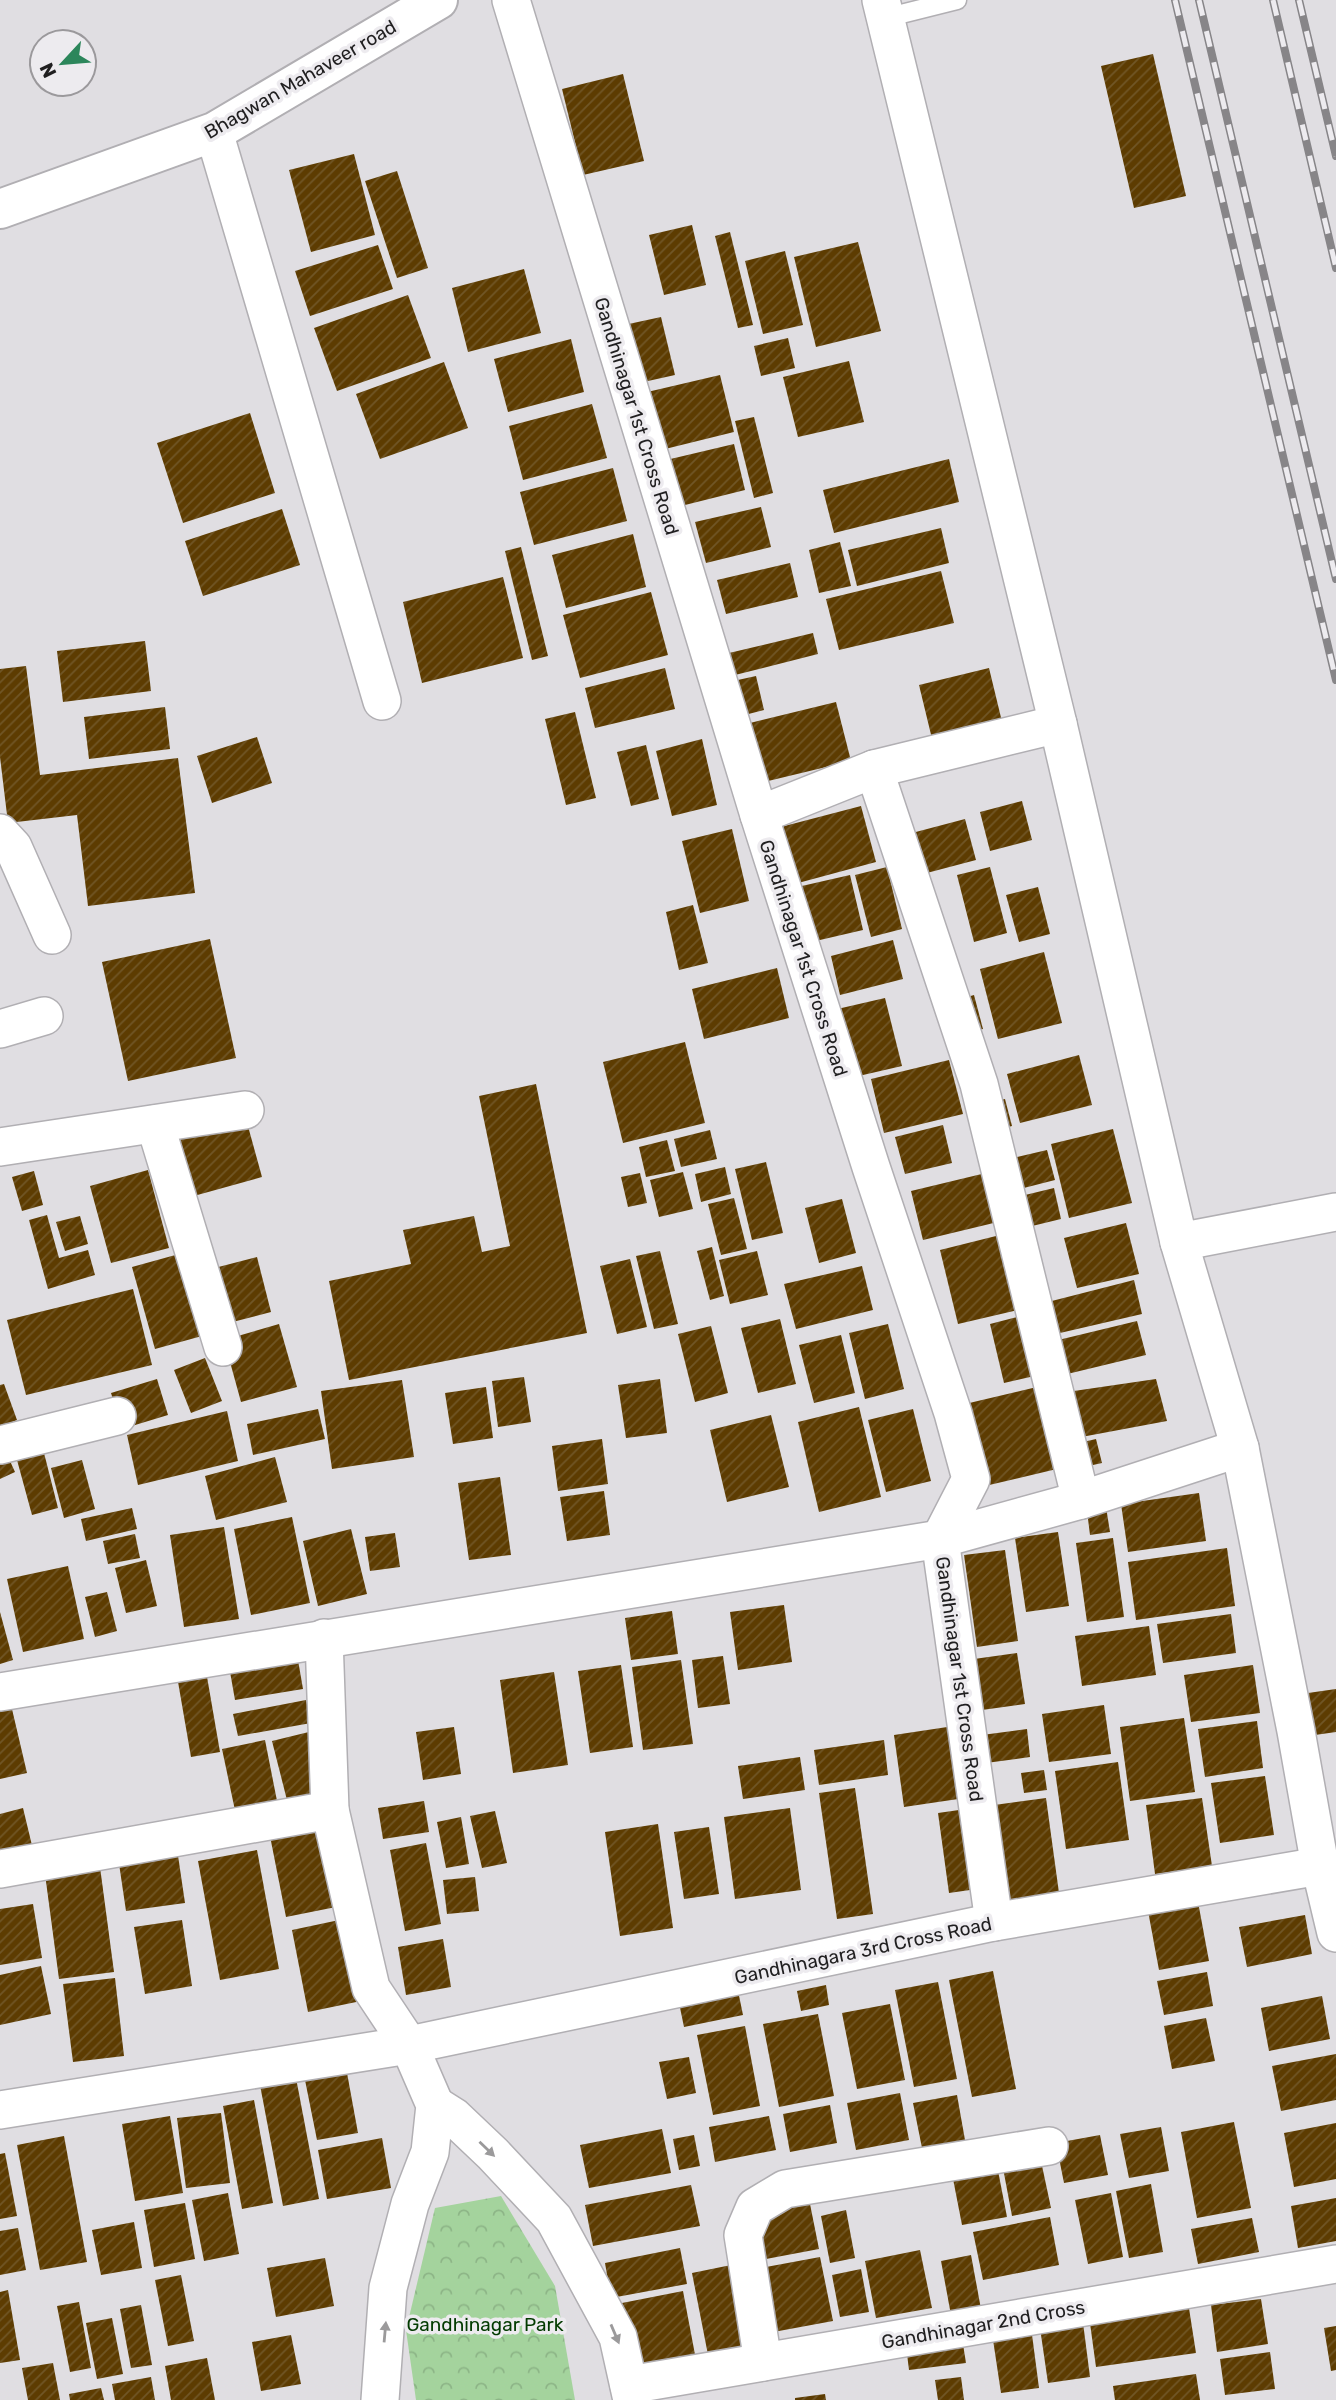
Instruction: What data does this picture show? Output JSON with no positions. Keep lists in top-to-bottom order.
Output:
{
  "streets": {
    "street": [
      "Bhagwan Mahaveer road",
      "Gandhinagar 1st Cross Road",
      "Gandhinagara 3rd Cross Road",
      "Gandhinagar 2nd Cross"
    ]
  },
  "crossings": [
    ["Gandhinagar 1st Cross Road", "Gandhinagara 3rd Cross Road"]
  ],
  "parks": ["Gandhinagar Park"],
  "north": "bottom left"
}
